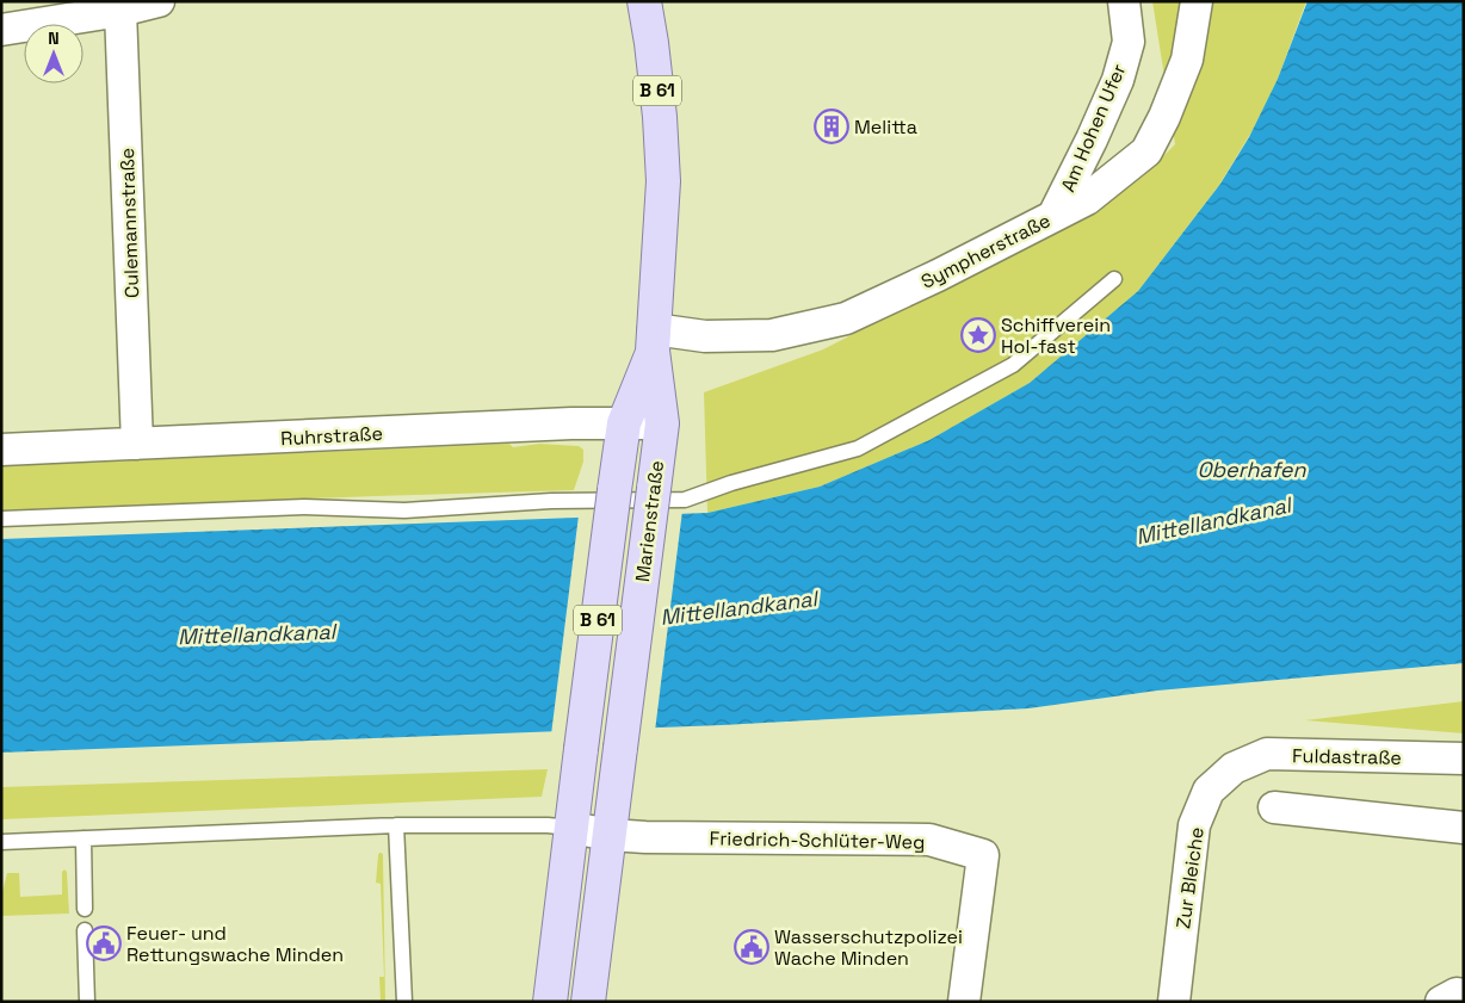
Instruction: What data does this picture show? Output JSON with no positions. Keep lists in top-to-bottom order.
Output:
{
  "streets": {
    "main road": ["B 61", "Marienstraße"],
    "street": [
      "Am Hohen Ufer",
      "Culemannstraße",
      "Sympherstraße",
      "Ruhrstraße",
      "Fuldastraße",
      "Friedrich-Schlüter-Weg",
      "Zur Bleiche"
    ]
  },
  "crossings": [
    ["Am Hohen Ufer", "Sympherstraße"],
    ["Culemannstraße", "Ruhrstraße"],
    ["Sympherstraße", "Marienstraße"],
    ["Ruhrstraße", "Marienstraße"],
    ["Marienstraße", "Friedrich-Schlüter-Weg"],
    ["Fuldastraße", "Zur Bleiche"]
  ],
  "water": ["Oberhafen", "Mittellandkanal"],
  "places": {
    "building": ["Melitta"],
    "place": ["Schiffverein Hol-fast"],
    "public building": ["Feuer- und Rettungswache Minden", "Wasserschutzpolizei Wache Minden"]
  },
  "north": "top"
}
